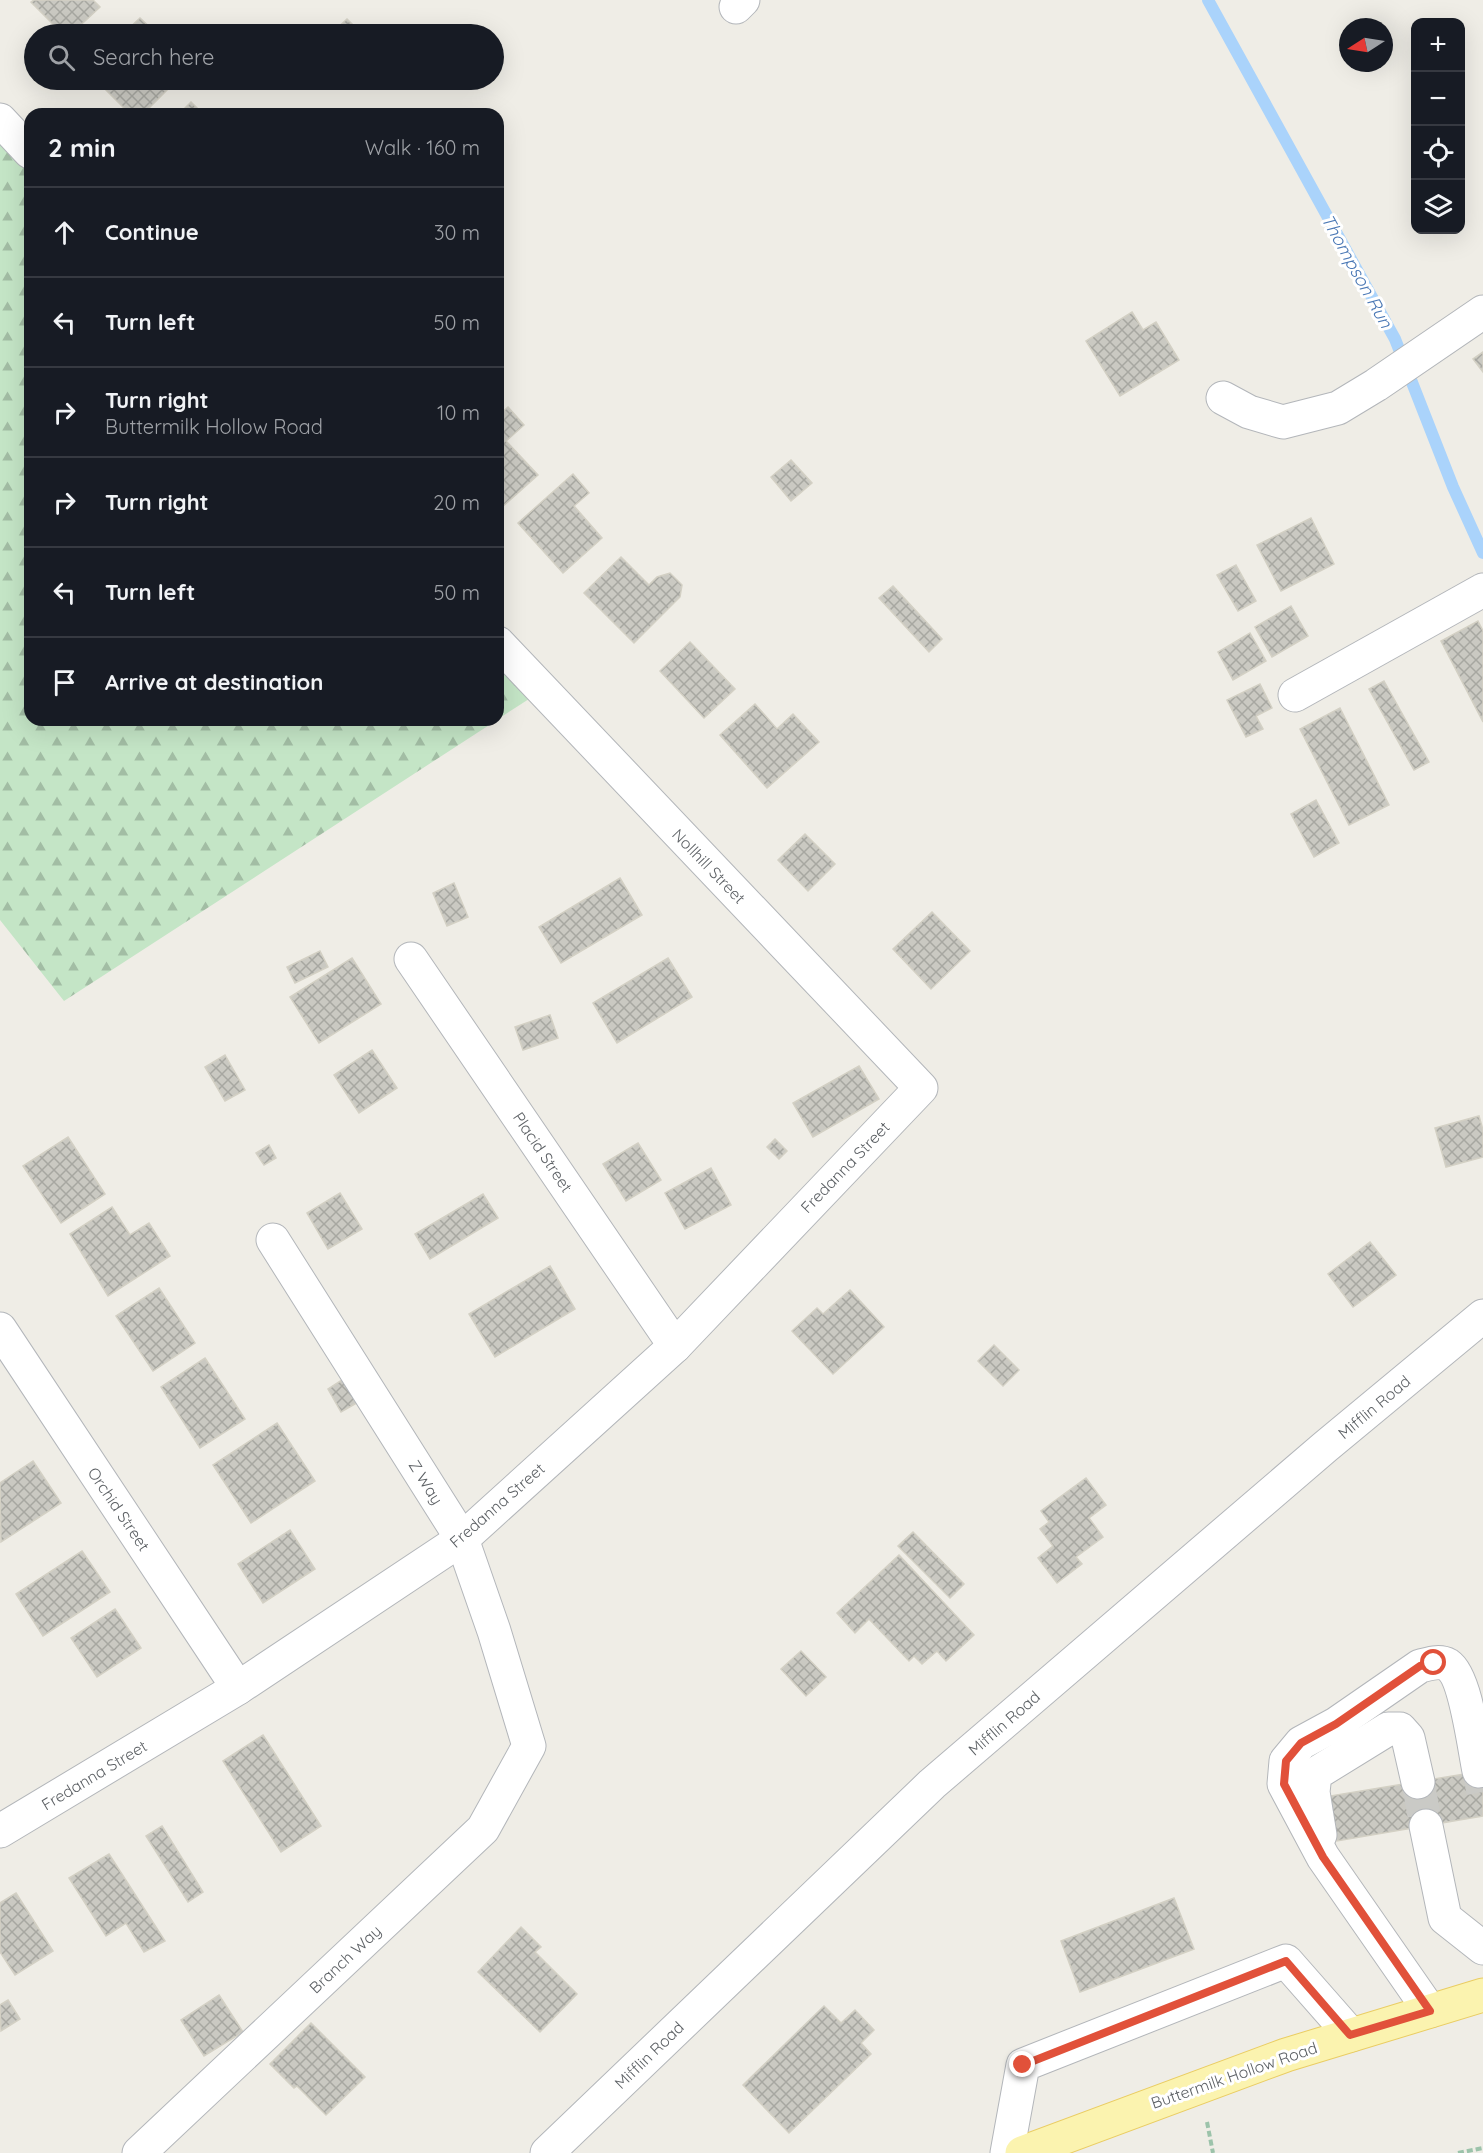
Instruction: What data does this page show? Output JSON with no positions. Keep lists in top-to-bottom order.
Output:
{
  "streets": {
    "main road": ["Buttermilk Hollow Road"],
    "street": [
      "Nollhill Street",
      "Placid Street",
      "Fredanna Street",
      "Mifflin Road",
      "Z Way",
      "Orchid Street",
      "Branch Way"
    ]
  },
  "crossings": [
    ["Nollhill Street", "Fredanna Street"],
    ["Placid Street", "Fredanna Street"],
    ["Fredanna Street", "Z Way"],
    ["Fredanna Street", "Orchid Street"],
    ["Z Way", "Branch Way"]
  ],
  "water": ["Thompson Run"],
  "north": "left",
  "page": {
    "map_buttons": ["+", "−"],
    "search": "Search here",
    "heading": ["2 min", "Walk · 160 m"],
    "list": [
      ["Continue", "30 m"],
      ["Turn left", "50 m"],
      ["Turn right", "Buttermilk Hollow Road", "10 m"],
      ["Turn right", "20 m"],
      ["Turn left", "50 m"],
      "Arrive at destination"
    ]
  }
}
